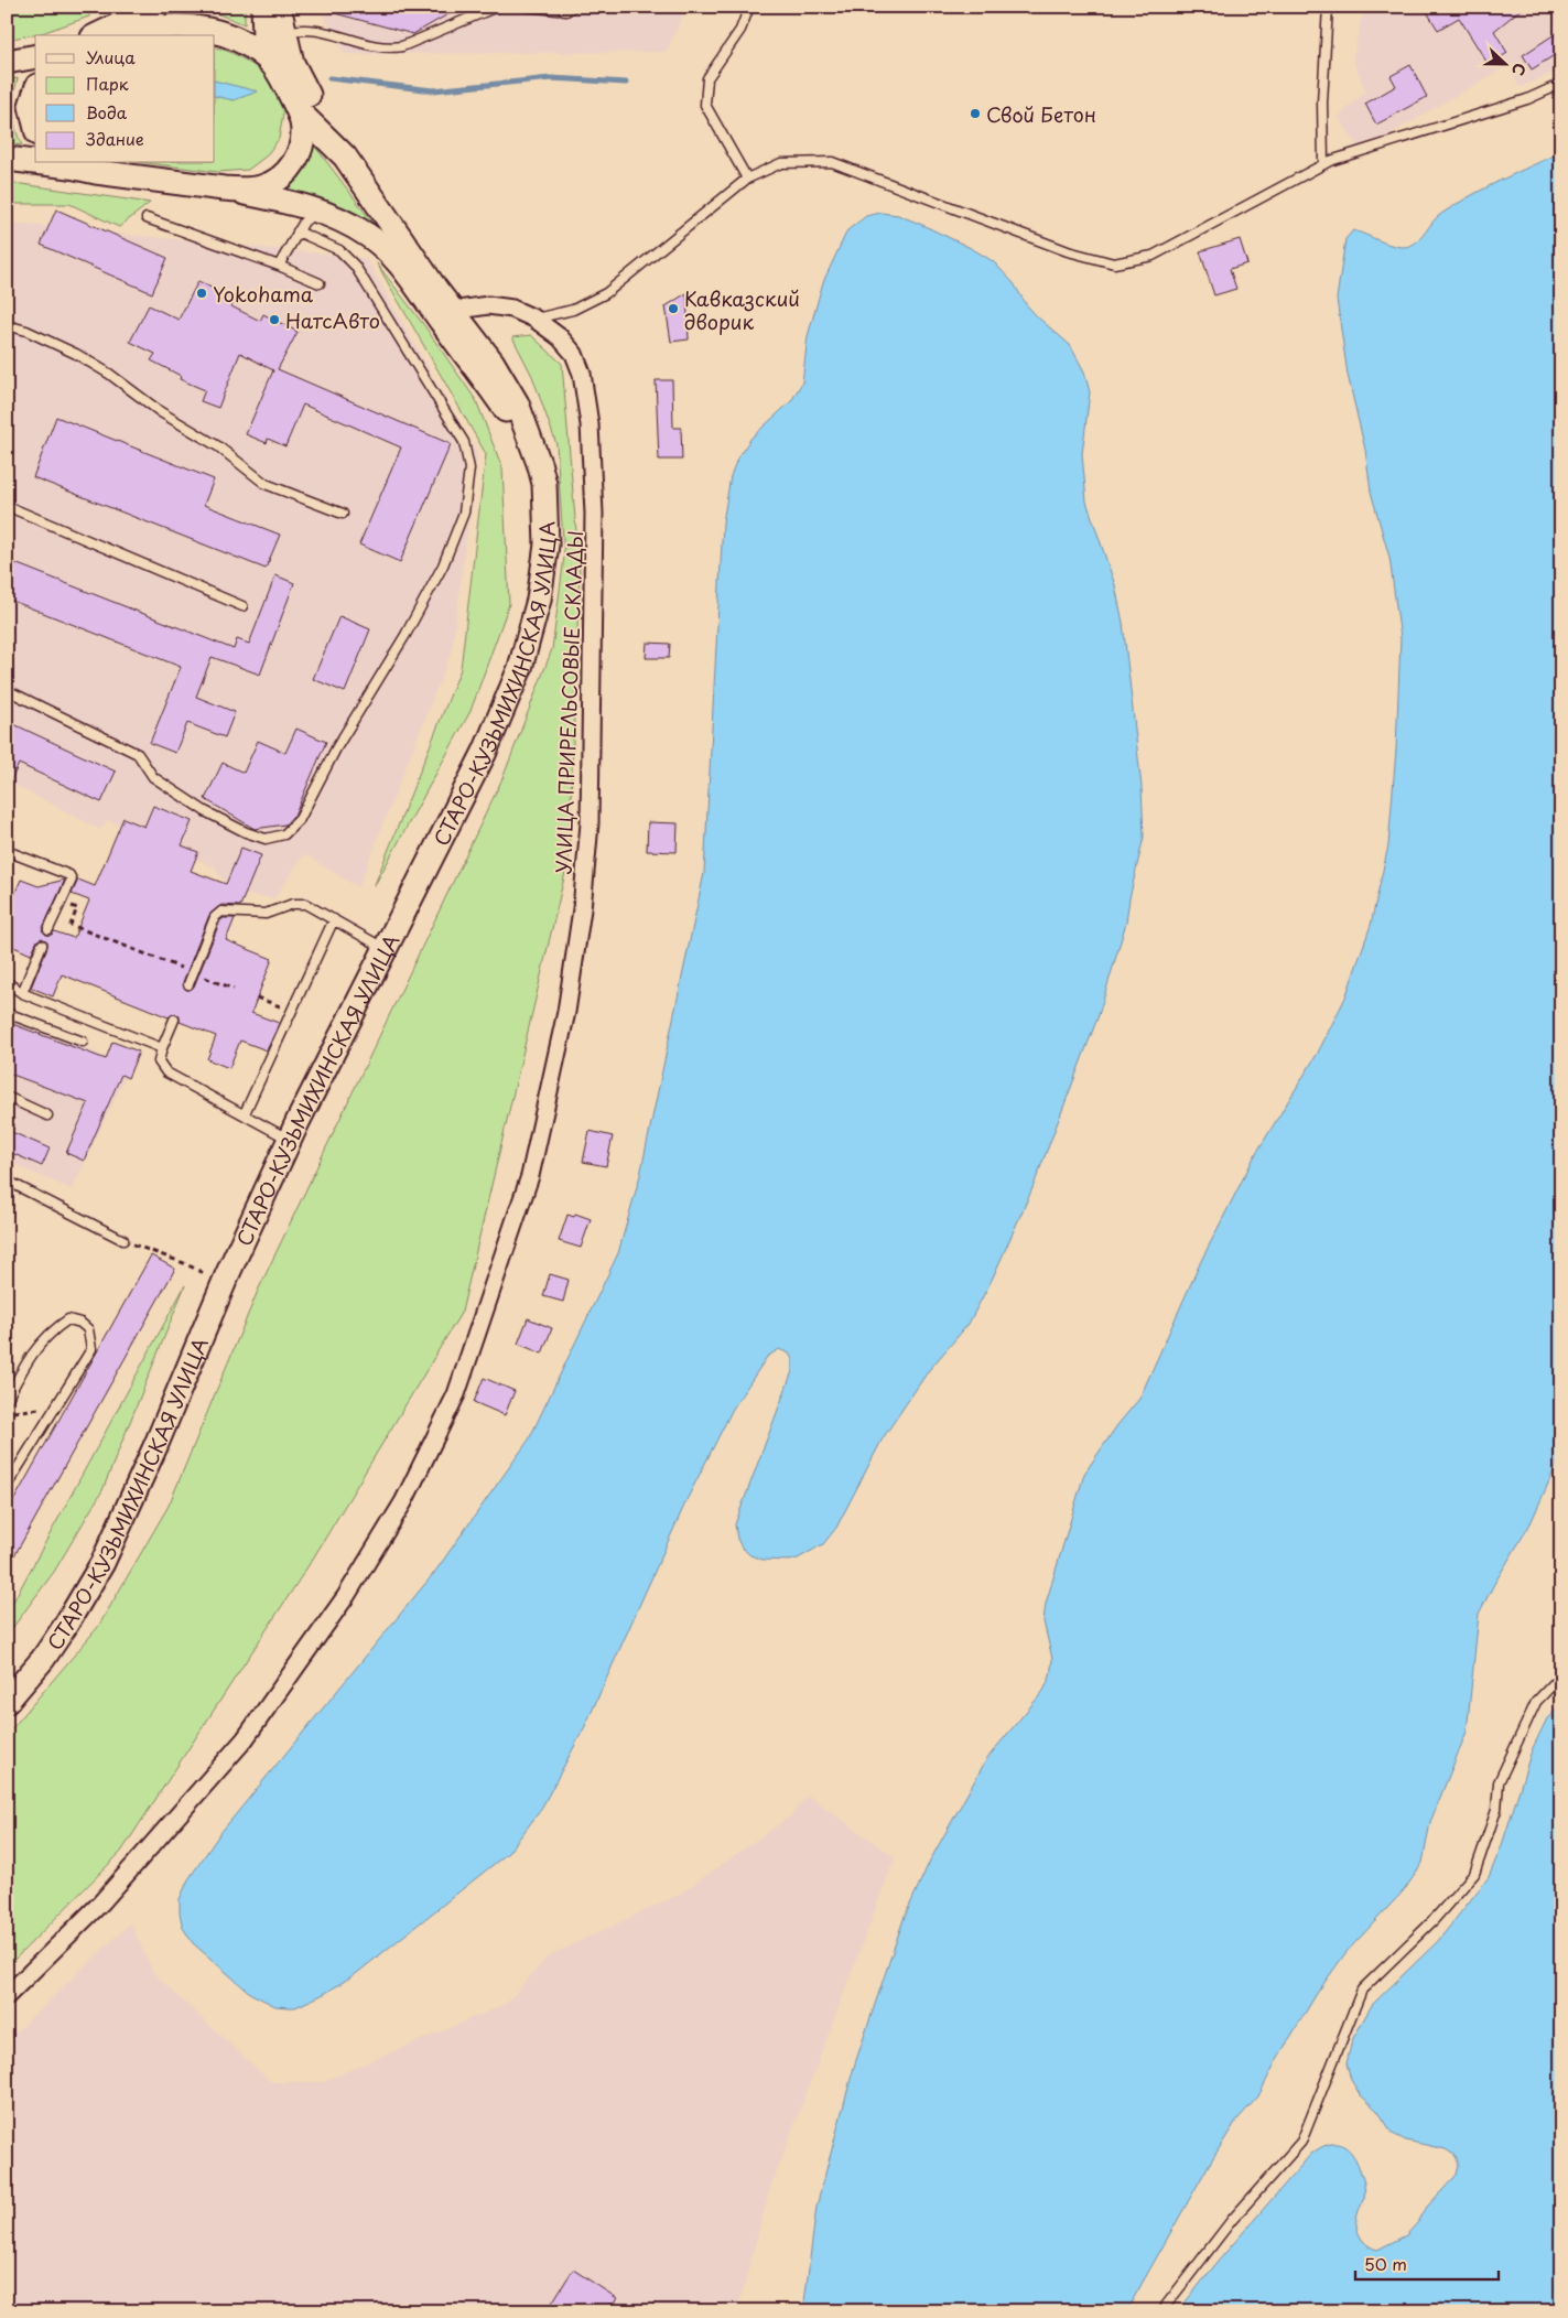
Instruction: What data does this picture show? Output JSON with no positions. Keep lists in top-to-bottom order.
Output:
{
  "streets": {
    "main road": ["СТАРО-КУЗЬМИХИНСКАЯ УЛИЦА"],
    "street": ["УЛИЦА ПРИРЕЛЬСОВЫЕ СКЛАДЫ"]
  },
  "crossings": [
    ["СТАРО-КУЗЬМИХИНСКАЯ УЛИЦА", "УЛИЦА ПРИРЕЛЬСОВЫЕ СКЛАДЫ"]
  ],
  "places": [
    "Свой Бетон",
    "Yokohama",
    "Кавказский дворик",
    "НатсАвто"
  ],
  "legend": [
    "Улица",
    "Парк",
    "Вода",
    "Здание"
  ],
  "scale_bar": "50 m",
  "north": "right"
}
